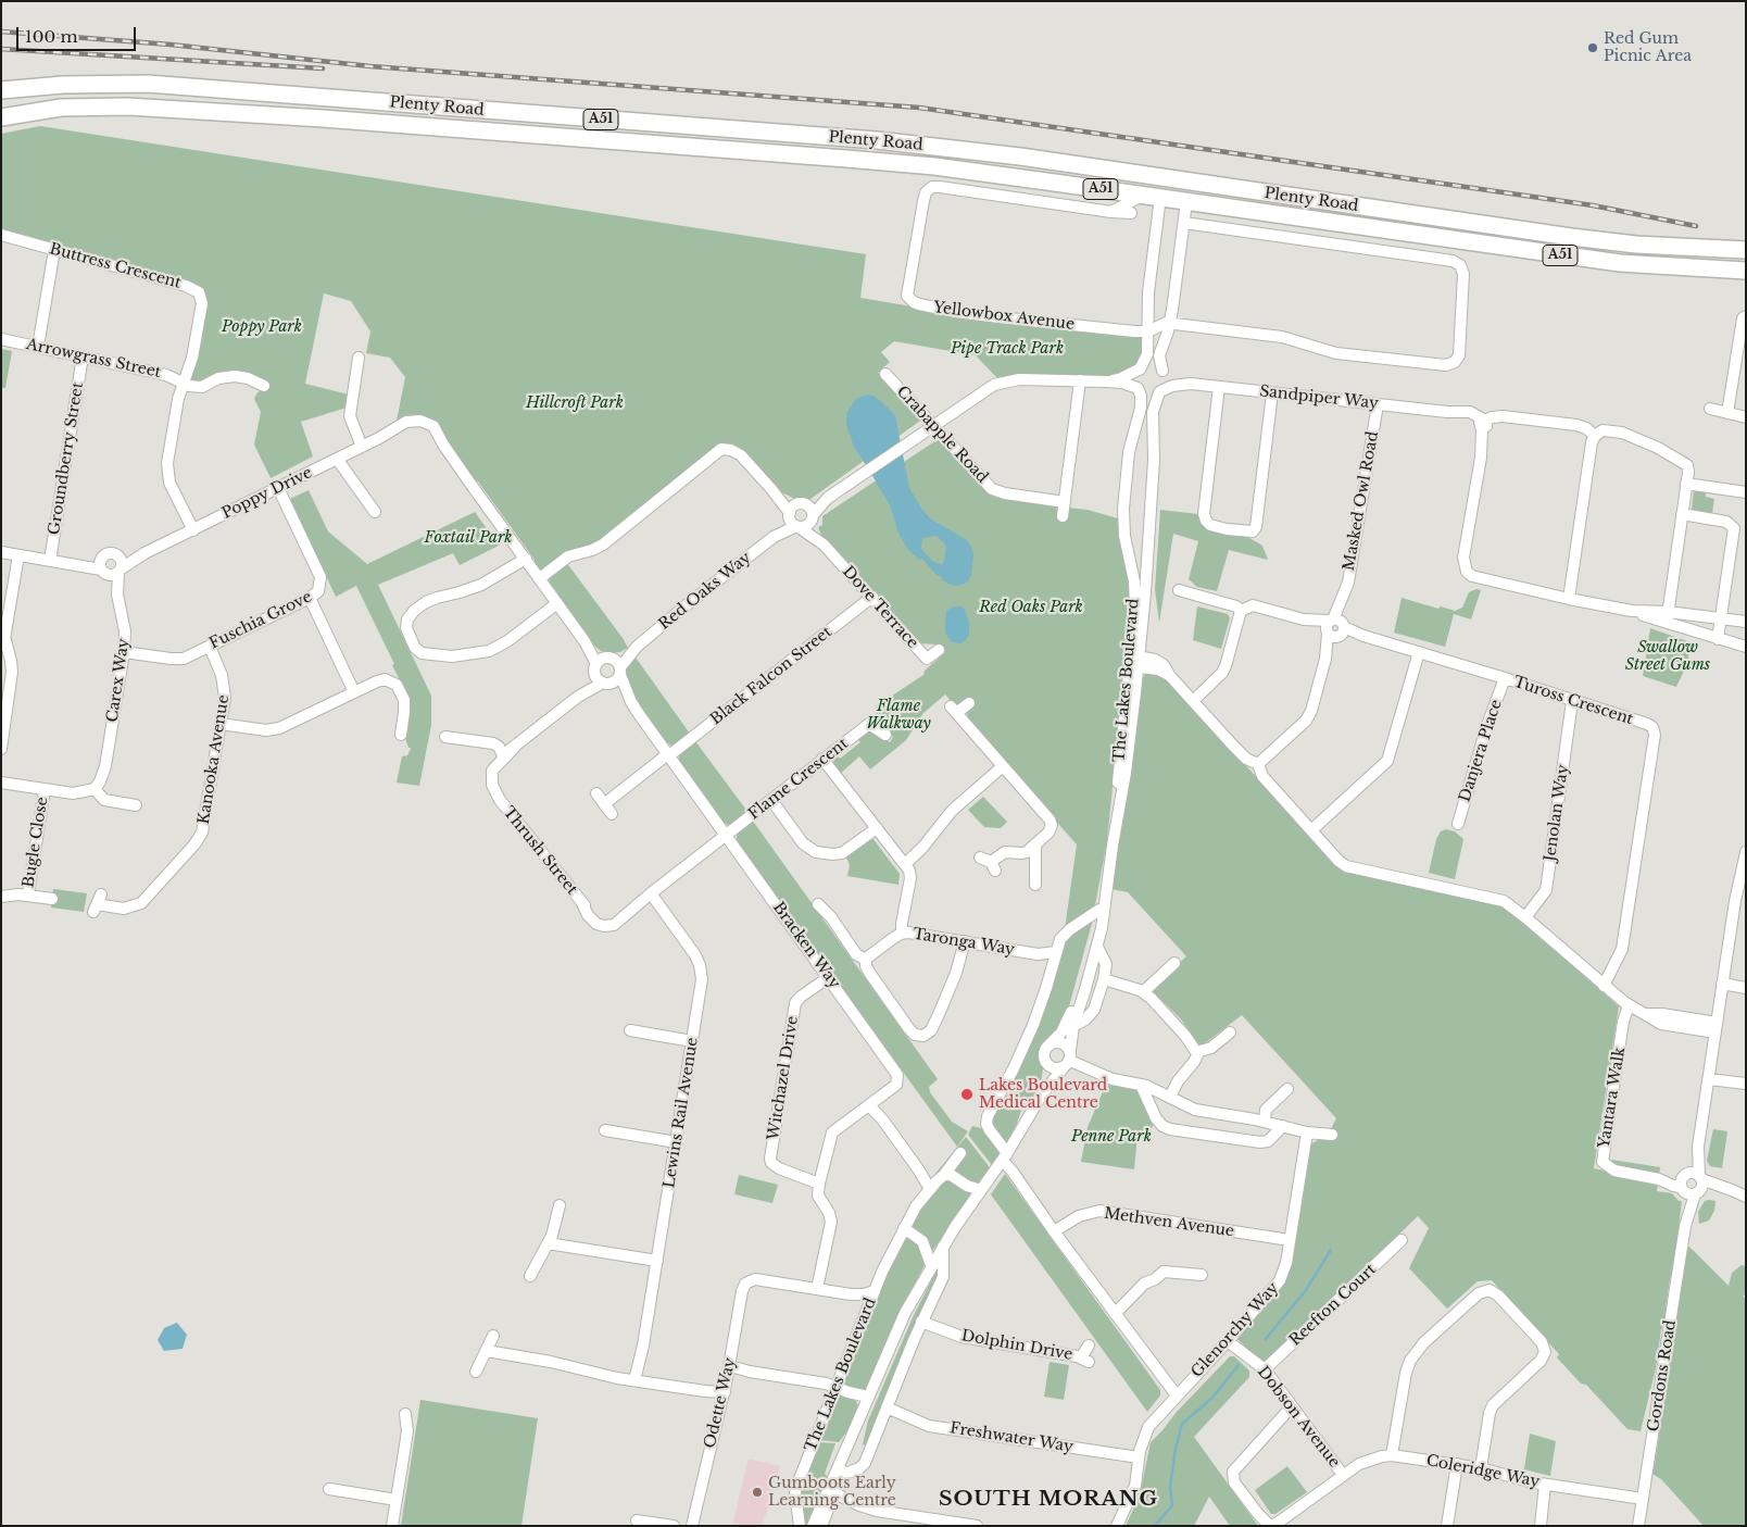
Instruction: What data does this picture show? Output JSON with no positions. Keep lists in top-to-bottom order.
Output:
{
  "streets": {
    "highway": ["Plenty Road", "A51"],
    "street": [
      "Buttress Crescent",
      "Yellowbox Avenue",
      "Arrowgrass Street",
      "Sandpiper Way",
      "Crabapple Road",
      "Groundberry Street",
      "Poppy Drive",
      "Masked Owl Road",
      "Red Oaks Way",
      "Dove Terrace",
      "Fuschia Grove",
      "Black Falcon Street",
      "Carex Way",
      "The Lakes Boulevard",
      "Tuross Crescent",
      "Danjera Place",
      "Kanooka Avenue",
      "Flame Crescent",
      "Jenolan Way",
      "Bugle Close",
      "Thrush Street",
      "Taronga Way",
      "Bracken Way",
      "Witchazel Drive",
      "Yantara Walk",
      "Lewins Rail Avenue",
      "Methven Avenue",
      "Reefton Court",
      "Glenorchy Way",
      "Dolphin Drive",
      "Gordons Road",
      "Odette Way",
      "Dobson Avenue",
      "Freshwater Way",
      "Coleridge Way"
    ]
  },
  "crossings": [
    ["Buttress Crescent", "Arrowgrass Street"],
    ["Arrowgrass Street", "Groundberry Street"],
    ["Sandpiper Way", "Masked Owl Road"],
    ["Sandpiper Way", "The Lakes Boulevard"],
    ["Poppy Drive", "Fuschia Grove"],
    ["Poppy Drive", "Carex Way"],
    ["Masked Owl Road", "Tuross Crescent"],
    ["Red Oaks Way", "Dove Terrace"],
    ["Red Oaks Way", "Bracken Way"],
    ["Dove Terrace", "Black Falcon Street"],
    ["Fuschia Grove", "Carex Way"],
    ["Fuschia Grove", "Kanooka Avenue"],
    ["Black Falcon Street", "Bracken Way"],
    ["Tuross Crescent", "Danjera Place"],
    ["Tuross Crescent", "Jenolan Way"],
    ["Flame Crescent", "Thrush Street"],
    ["Flame Crescent", "Bracken Way"],
    ["Thrush Street", "Bracken Way"],
    ["Thrush Street", "Lewins Rail Avenue"],
    ["Bracken Way", "Witchazel Drive"],
    ["Yantara Walk", "Gordons Road"],
    ["Methven Avenue", "Glenorchy Way"],
    ["Reefton Court", "Dobson Avenue"],
    ["Glenorchy Way", "Dobson Avenue"],
    ["Glenorchy Way", "Freshwater Way"],
    ["Gordons Road", "Coleridge Way"],
    ["Dobson Avenue", "Coleridge Way"]
  ],
  "districts": ["SOUTH MORANG"],
  "parks": [
    "Poppy Park",
    "Pipe Track Park",
    "Hillcroft Park",
    "Foxtail Park",
    "Red Oaks Park",
    "Swallow Street Gums",
    "Flame Walkway",
    "Penne Park"
  ],
  "places": ["Red Gum Picnic Area", "Lakes Boulevard Medical Centre", "Gumboots Early Learning Centre"],
  "scale_bar": "100 m"
}
